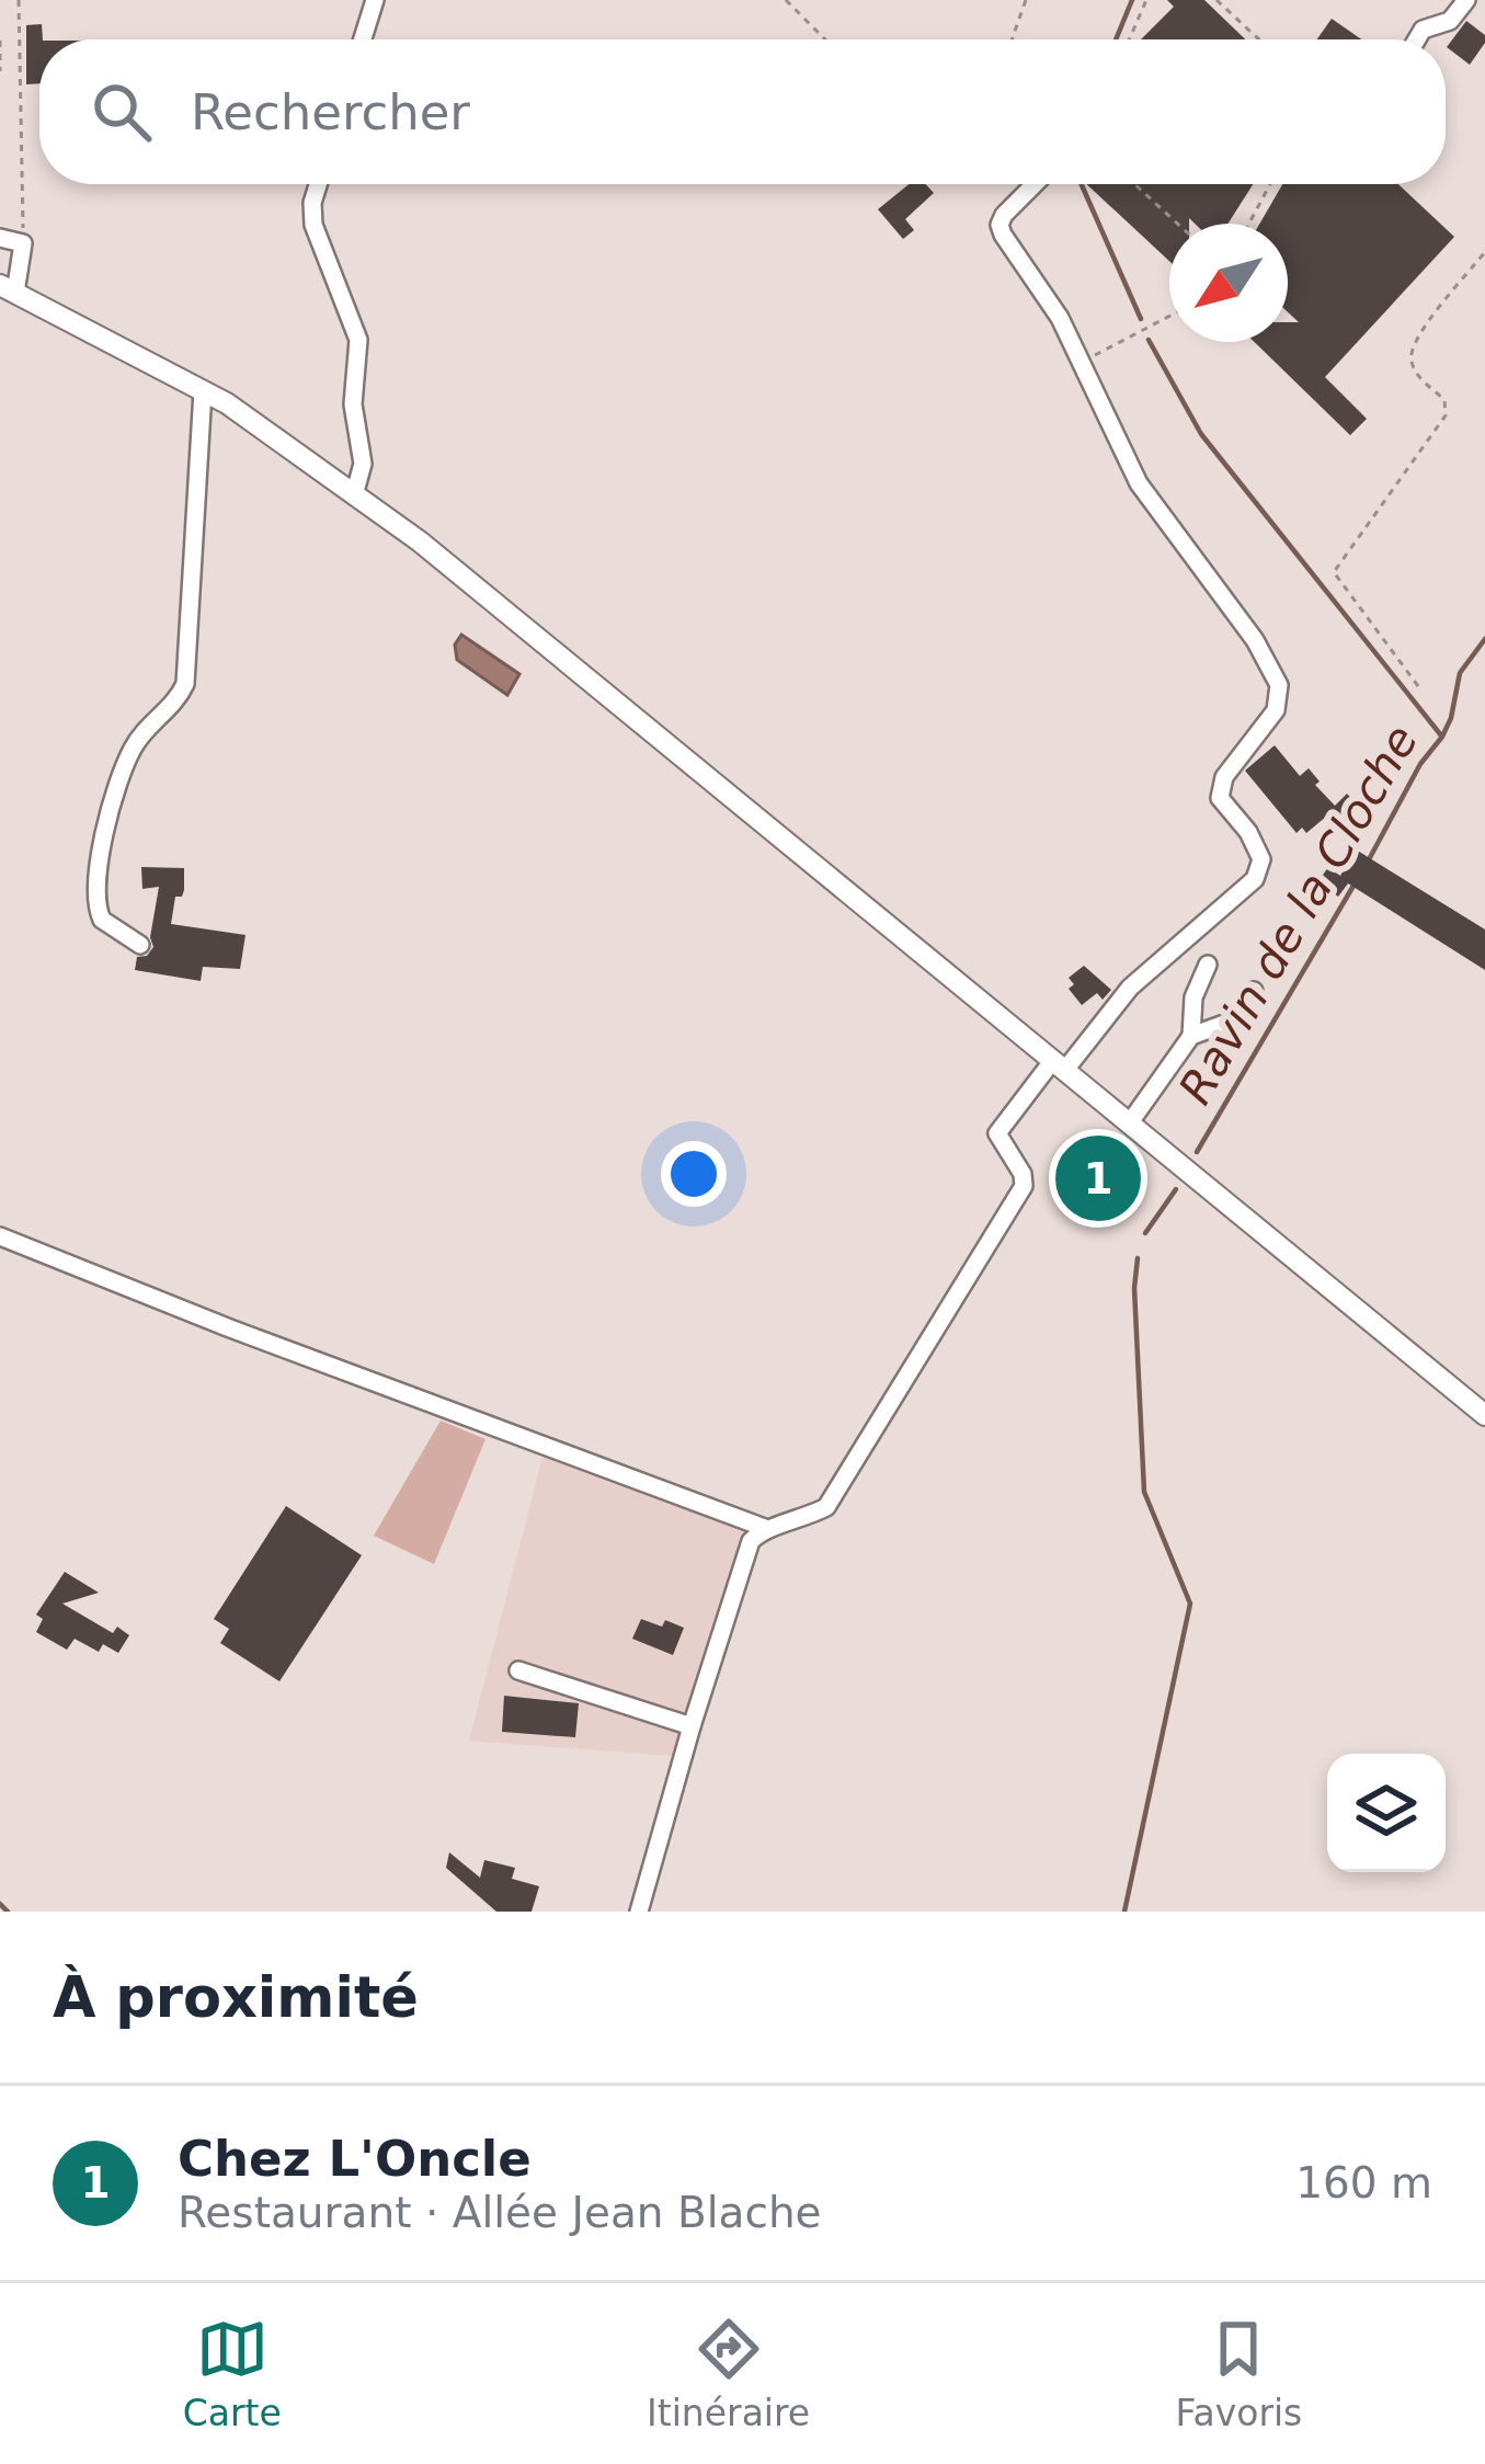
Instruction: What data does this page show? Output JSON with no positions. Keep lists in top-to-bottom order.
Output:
{
  "water": ["Ravin de la Cloche"],
  "north": "bottom left",
  "page": {
    "search": "Rechercher",
    "pins": "1",
    "heading": "À proximité",
    "list": [
      {
        "mark": "1",
        "name": "Chez L'Oncle",
        "note": "Restaurant · Allée Jean Blache",
        "value": "160 m"
      }
    ],
    "nav": ["Carte", "Itinéraire", "Favoris"]
  }
}
